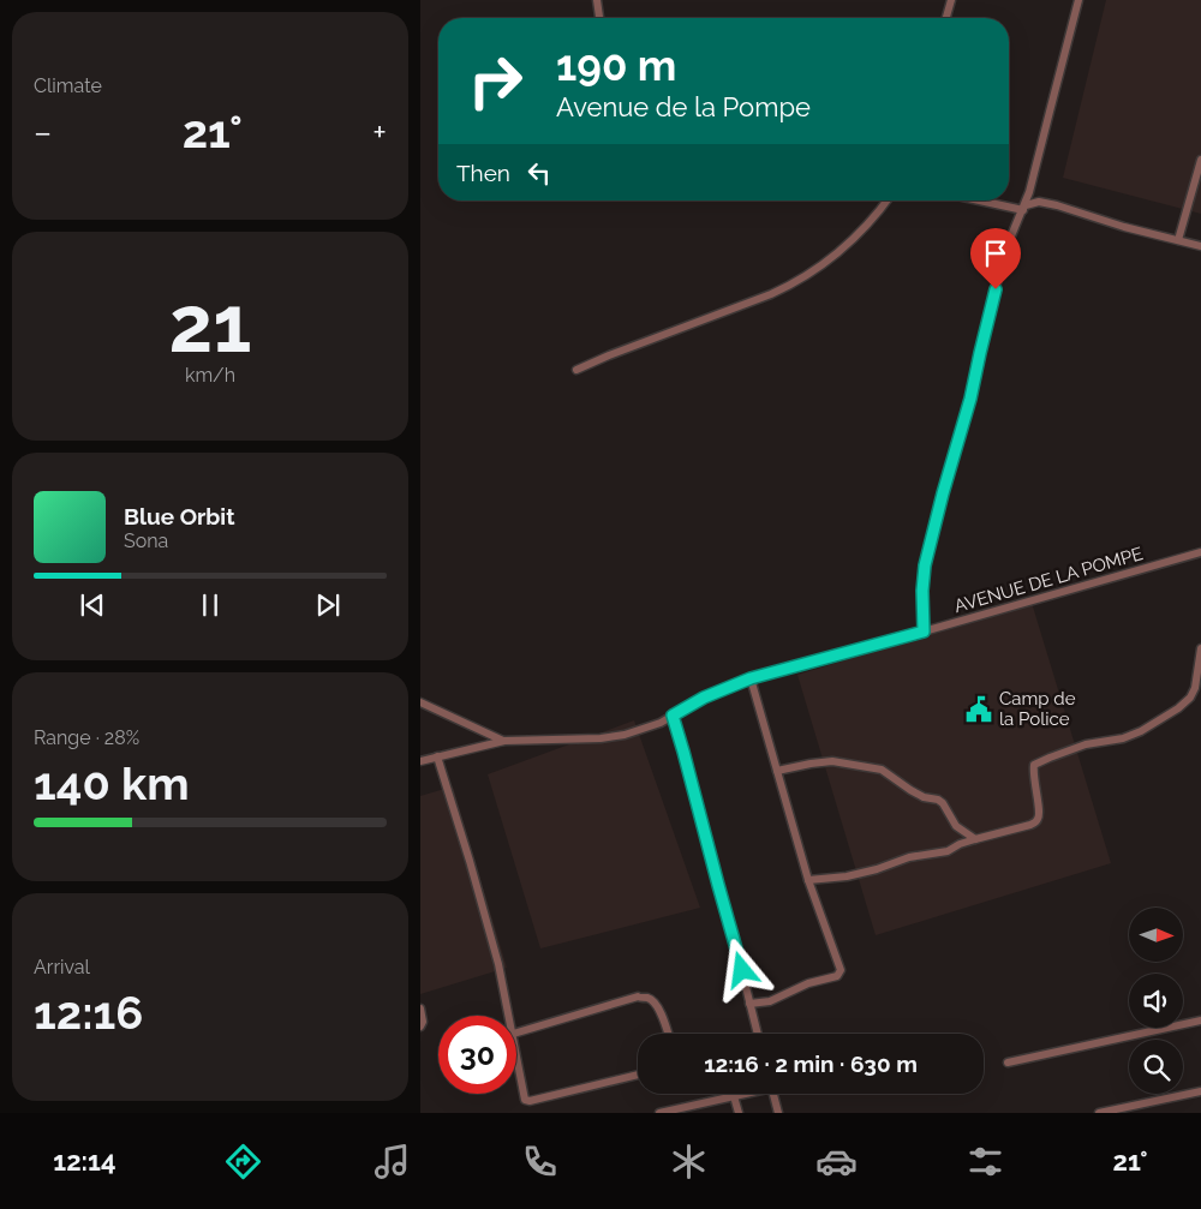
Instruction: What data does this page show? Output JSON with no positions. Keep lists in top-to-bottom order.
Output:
{
  "streets": {
    "street": ["AVENUE DE LA POMPE"]
  },
  "places": {
    "public building": ["Camp de la Police"]
  },
  "north": "right",
  "page": {
    "tile": [
      "Climate",
      ["21", "km/h"],
      ["Range · 28%", "140 km"],
      ["Arrival", "12:16"]
    ],
    "turn": ["190 m", "Avenue de la Pompe"],
    "heat": ["−", "21°", "+"],
    "then": "Then",
    "song": ["Blue Orbit", "Sona"],
    "limit": "30",
    "trip": "12:16 · 2 min · 630 m",
    "tabs": ["12:14", "21°"]
  }
}
